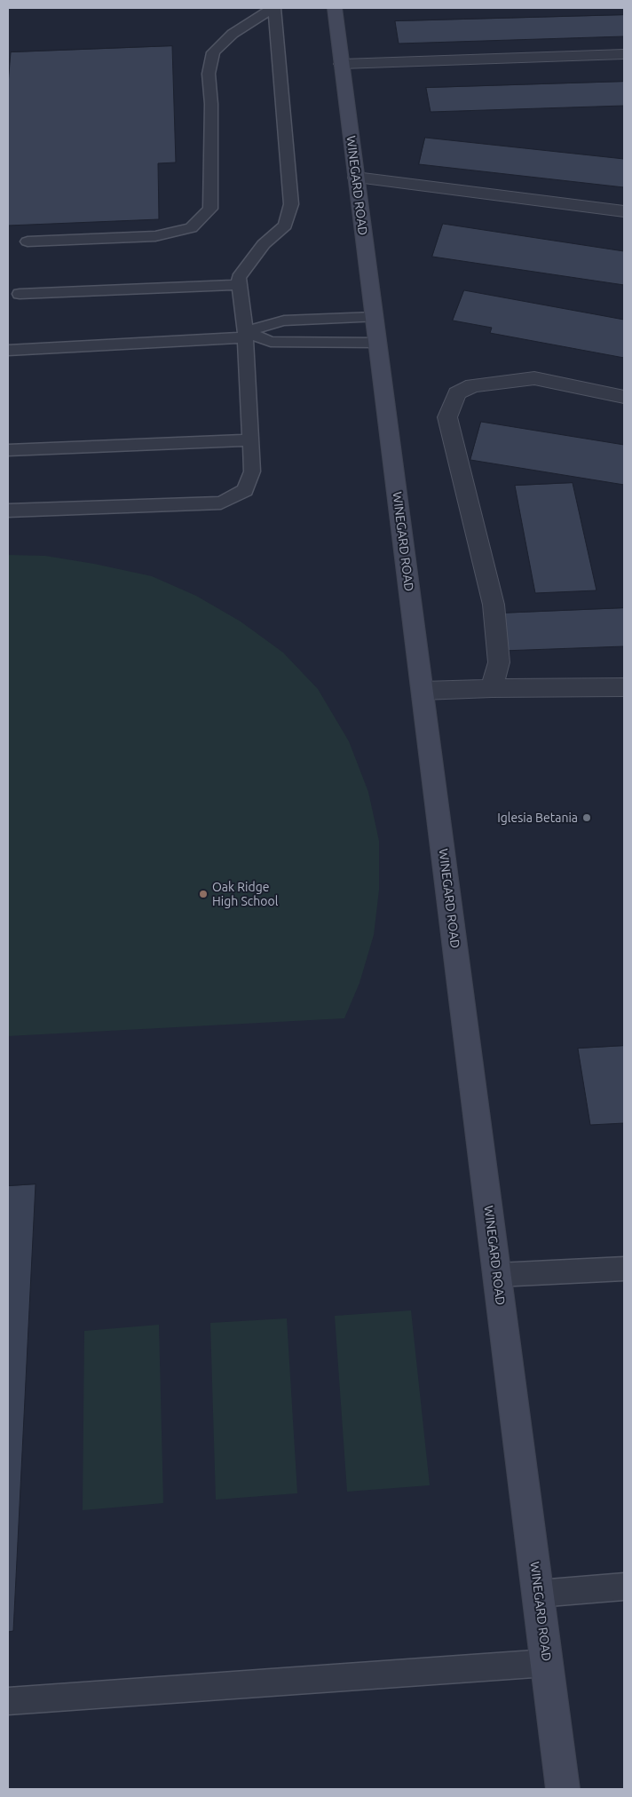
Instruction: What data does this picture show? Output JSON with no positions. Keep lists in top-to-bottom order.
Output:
{
  "streets": {
    "street": ["WINEGARD ROAD"]
  },
  "places": ["Iglesia Betania", "Oak Ridge High School"]
}
